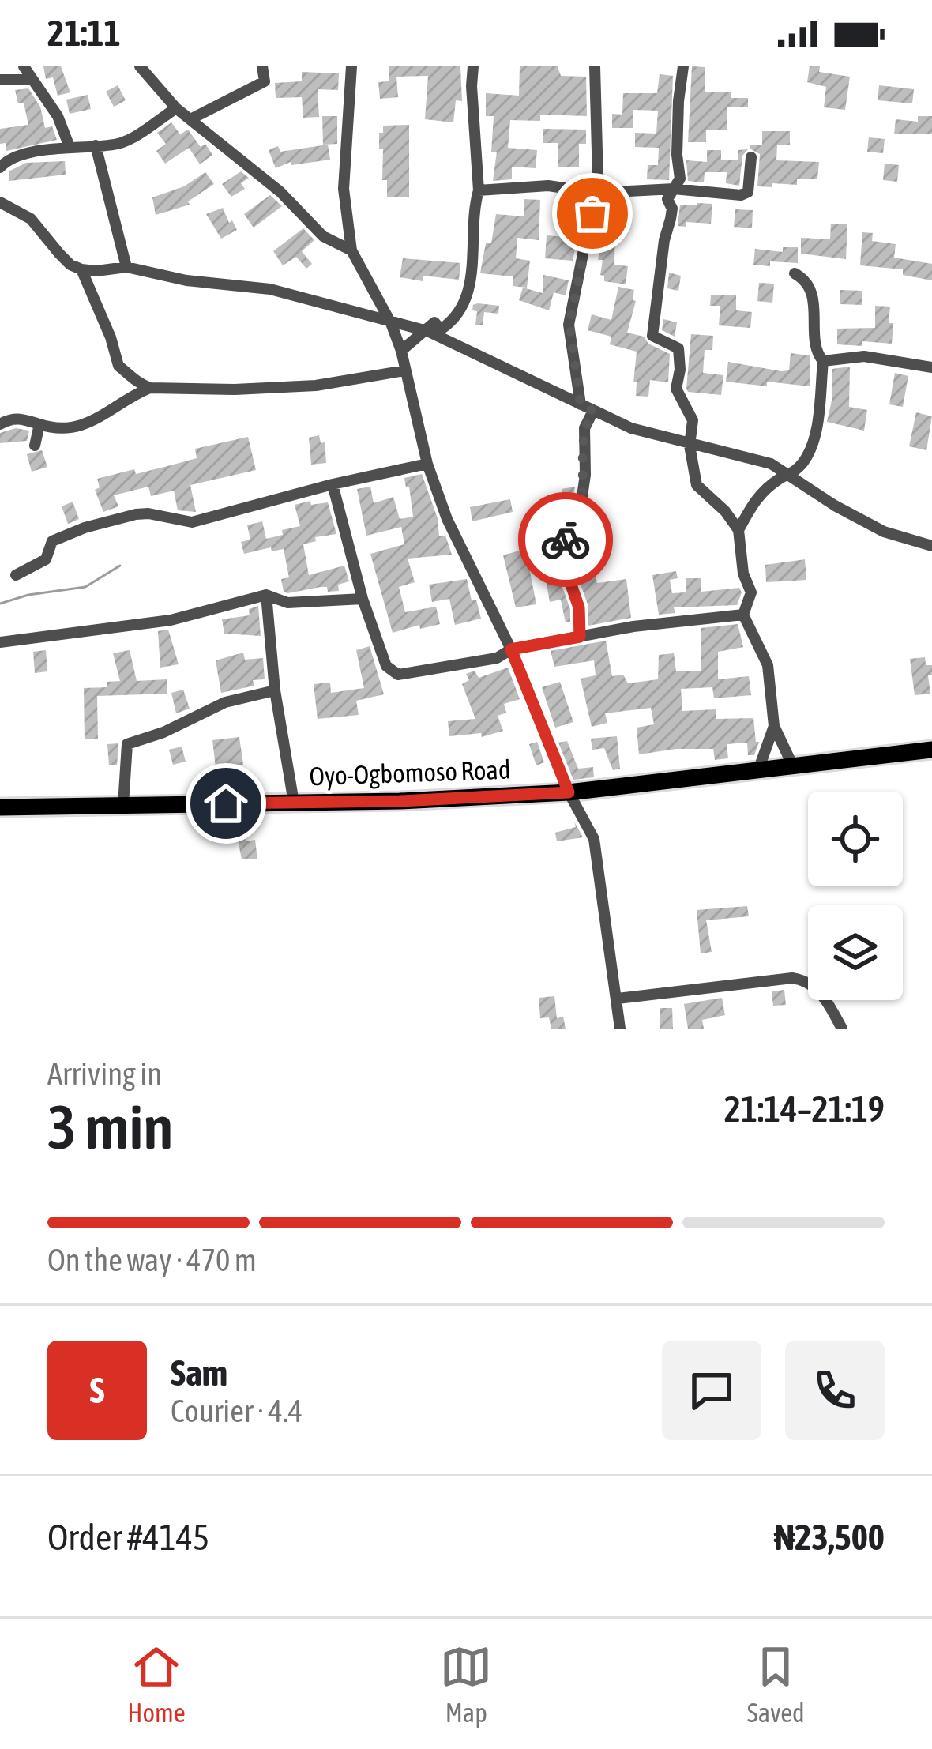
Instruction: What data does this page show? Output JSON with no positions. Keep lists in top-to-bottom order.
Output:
{
  "streets": {
    "highway": ["Oyo-Ogbomoso Road"]
  },
  "page": {
    "status": "21:11",
    "heading": ["3 min", "Arriving in", "21:14–21:19"],
    "panel": [
      "Sam",
      "Courier · 4.4",
      "Order #4145",
      "₦23,500"
    ],
    "bar": "On the way · 470 m",
    "round": "S",
    "tabs": ["Home", "Map", "Saved"]
  }
}
